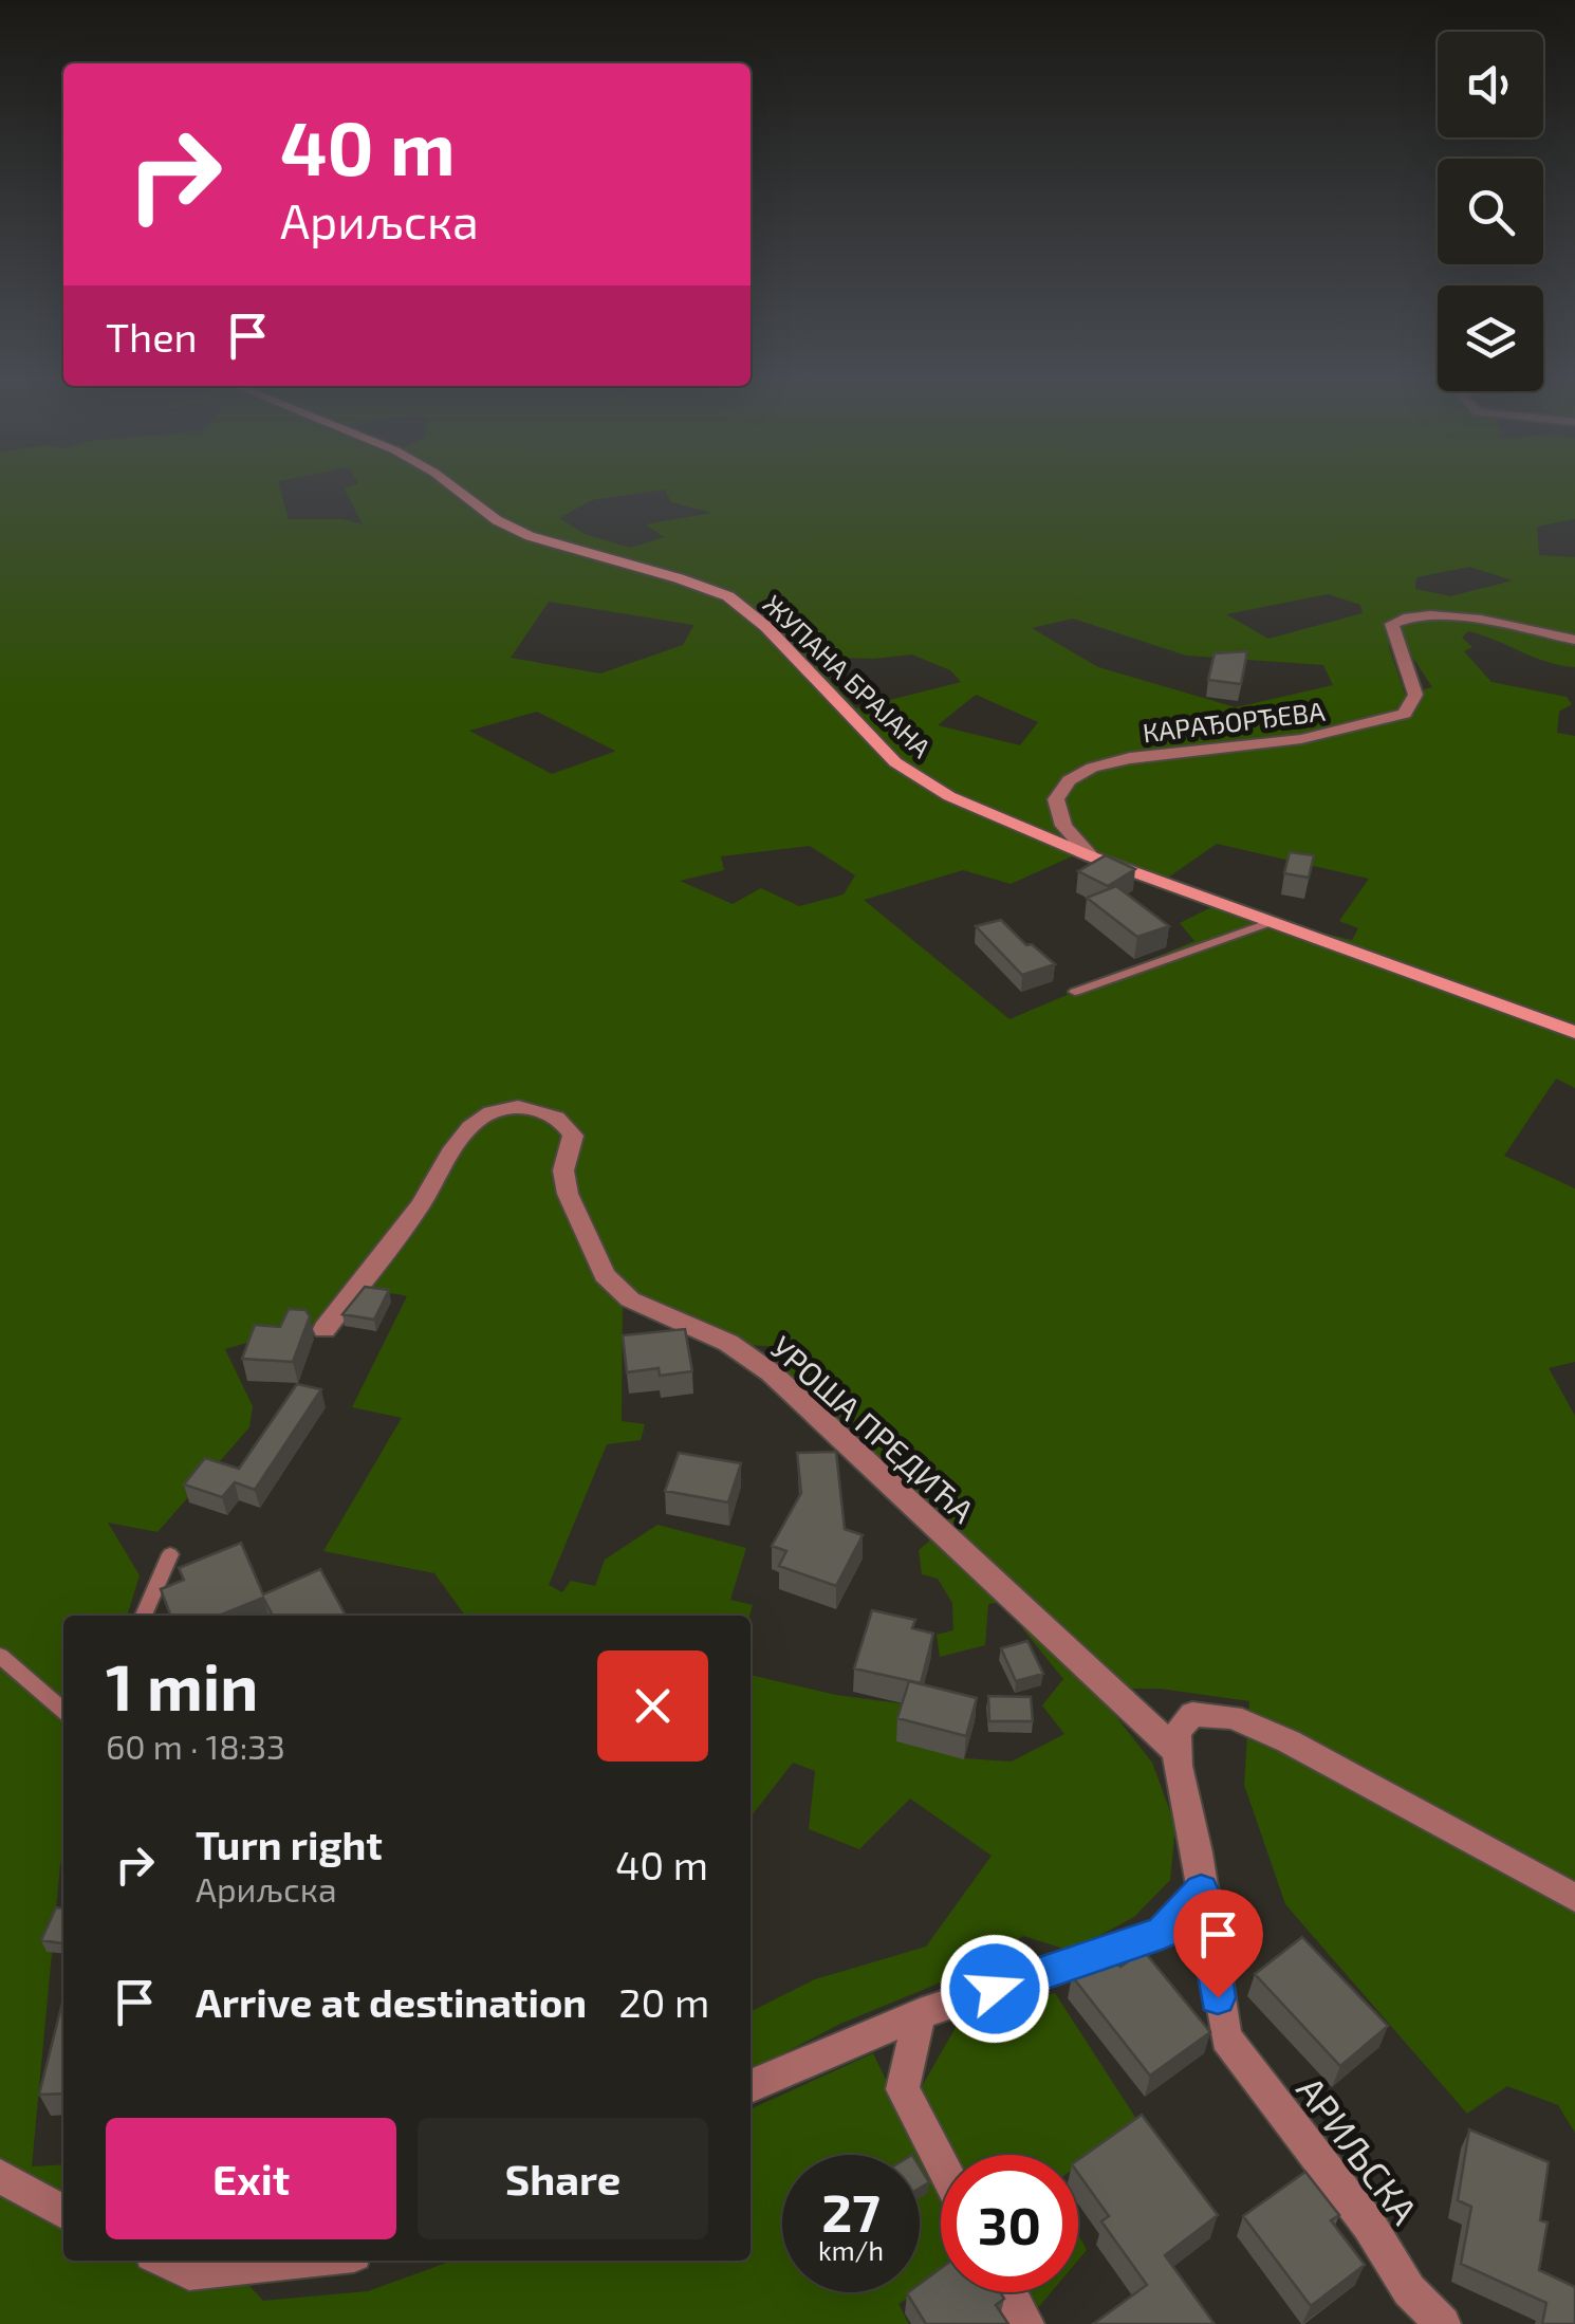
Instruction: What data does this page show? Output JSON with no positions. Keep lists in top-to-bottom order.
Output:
{
  "streets": {
    "street": [
      "ЖУПАНА БРАЈАНА",
      "КАРАЂОРЂЕВА",
      "УРОША ПРЕДИЋА",
      "АРИЉСКА"
    ]
  },
  "crossings": [
    ["ЖУПАНА БРАЈАНА", "КАРАЂОРЂЕВА"],
    ["УРОША ПРЕДИЋА", "АРИЉСКА"]
  ],
  "page": {
    "turn": ["40 m", "Ариљска"],
    "then": "Then",
    "heading": ["1 min", "60 m · 18:33"],
    "list": [
      {
        "name": "Turn right",
        "note": "Ариљска",
        "value": "40 m"
      },
      {
        "name": "Arrive at destination",
        "value": "20 m"
      }
    ],
    "buttons": ["Exit", "Share"],
    "speed": "27 km/h",
    "limit": "30"
  }
}
